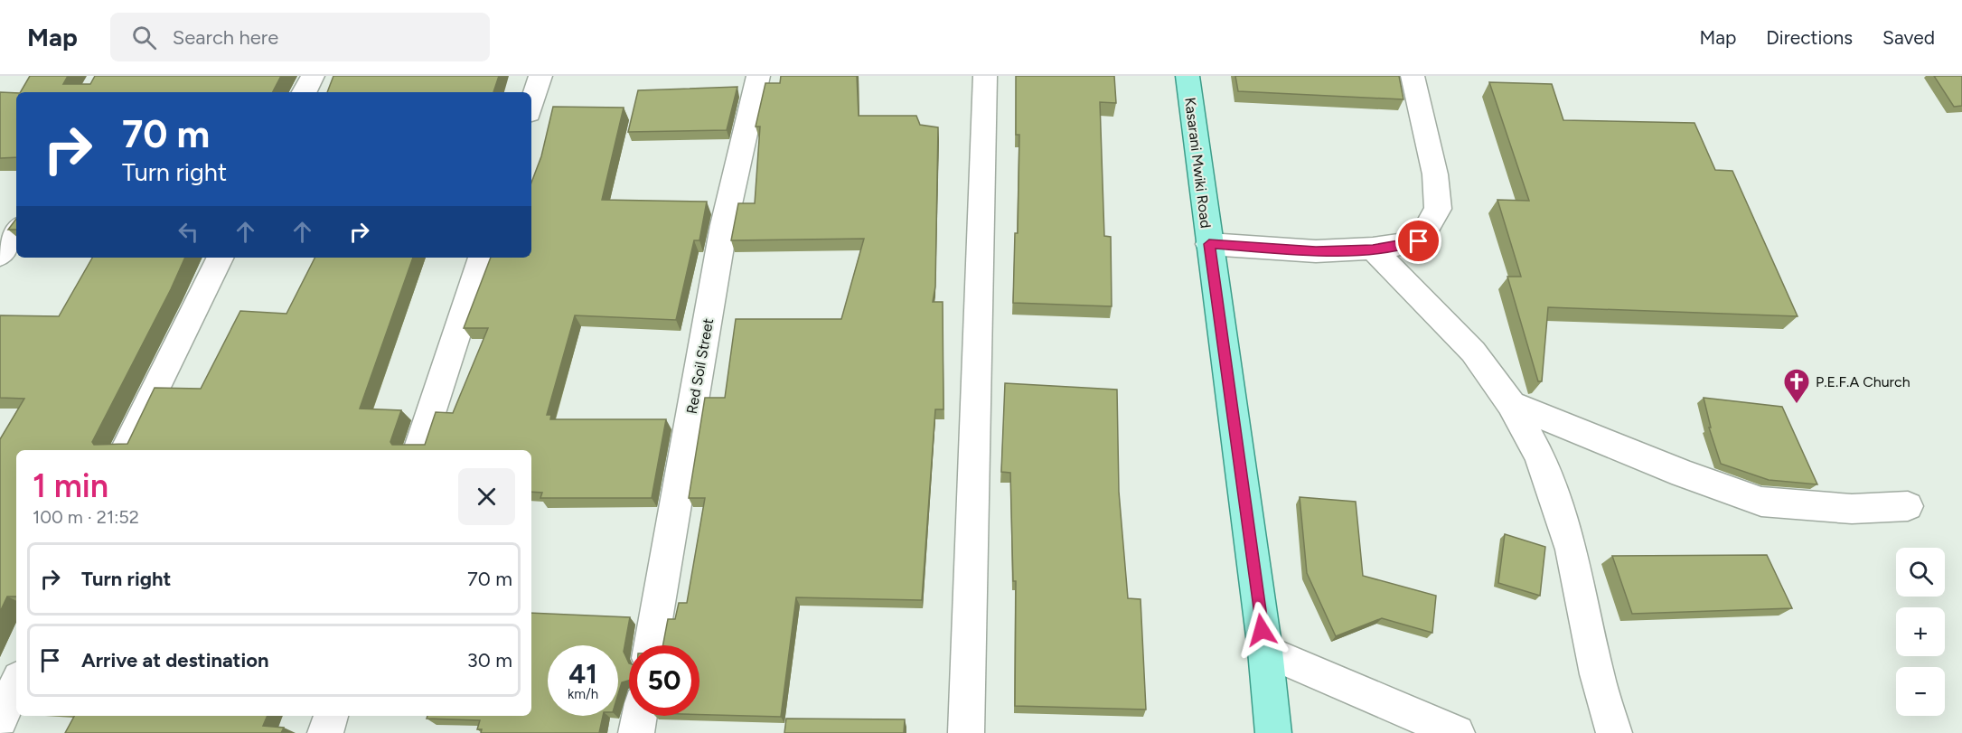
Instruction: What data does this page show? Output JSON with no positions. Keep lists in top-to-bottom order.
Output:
{
  "streets": {
    "main road": ["Kasarani Mwiki Road"],
    "street": ["Red Soil Street"]
  },
  "places": {
    "church": ["P.E.F.A Church"]
  },
  "page": {
    "header": "Map",
    "search": "Search here",
    "nav": ["Map", "Directions", "Saved"],
    "turn": ["70 m", "Turn right"],
    "heading": ["1 min", "100 m · 21:52"],
    "list": [
      {
        "name": "Turn right",
        "value": "70 m"
      },
      {
        "name": "Arrive at destination",
        "value": "30 m"
      }
    ],
    "map_buttons": ["+", "−"],
    "speed": "41 km/h",
    "limit": "50"
  }
}
